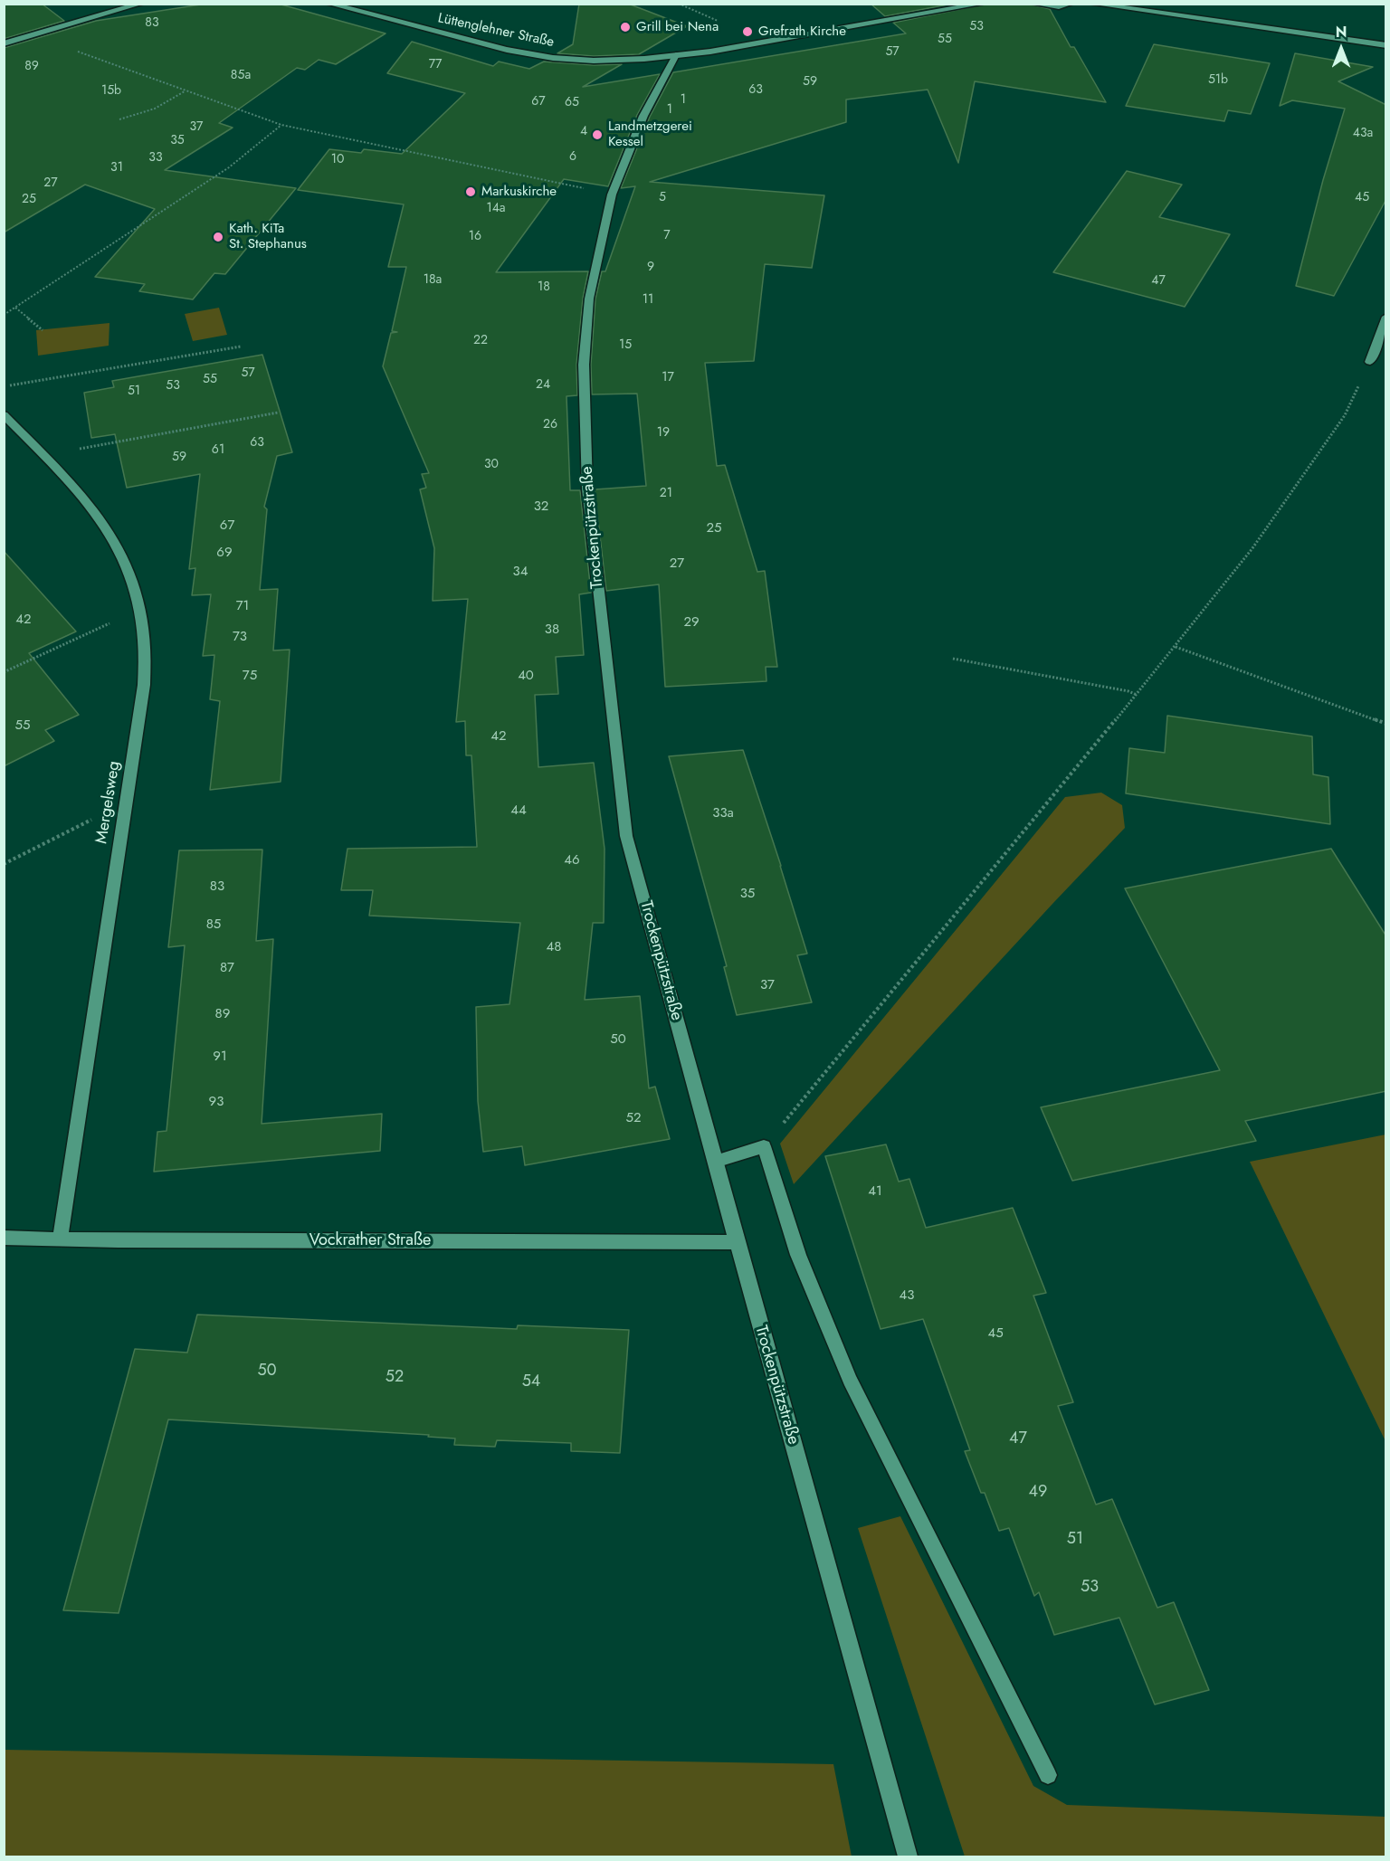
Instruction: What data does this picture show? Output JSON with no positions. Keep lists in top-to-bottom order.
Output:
{
  "streets": {
    "street": [
      "Lüttenglehner Straße",
      "Trockenpützstraße",
      "Mergelsweg",
      "Vockrather Straße"
    ]
  },
  "crossings": [
    ["Lüttenglehner Straße", "Trockenpützstraße"],
    ["Trockenpützstraße", "Vockrather Straße"],
    ["Mergelsweg", "Vockrather Straße"]
  ],
  "places": [
    "Grill bei Nena",
    "Grefrath Kirche",
    "Landmetzgerei Kessel",
    "Markuskirche",
    "Kath. KiTa St. Stephanus"
  ],
  "house_numbers": [
    "83",
    "53",
    "55",
    "57",
    "77",
    "89",
    "85a",
    "51b",
    "59",
    "63",
    "15b",
    "1",
    "67",
    "65",
    "1",
    "37",
    "4",
    "43a",
    "35",
    "6",
    "33",
    "10",
    "31",
    "27",
    "5",
    "45",
    "25",
    "14a",
    "7",
    "16",
    "9",
    "18a",
    "47",
    "18",
    "11",
    "22",
    "15",
    "57",
    "17",
    "55",
    "24",
    "53",
    "51",
    "26",
    "19",
    "63",
    "61",
    "59",
    "30",
    "21",
    "32",
    "67",
    "25",
    "69",
    "27",
    "34",
    "71",
    "42",
    "29",
    "38",
    "73",
    "75",
    "40",
    "55",
    "42",
    "44",
    "33a",
    "46",
    "83",
    "35",
    "85",
    "48",
    "87",
    "37",
    "89",
    "50",
    "91",
    "93",
    "52",
    "41",
    "43",
    "45",
    "50",
    "52",
    "54",
    "47",
    "49",
    "51",
    "53"
  ],
  "north": "top"
}
